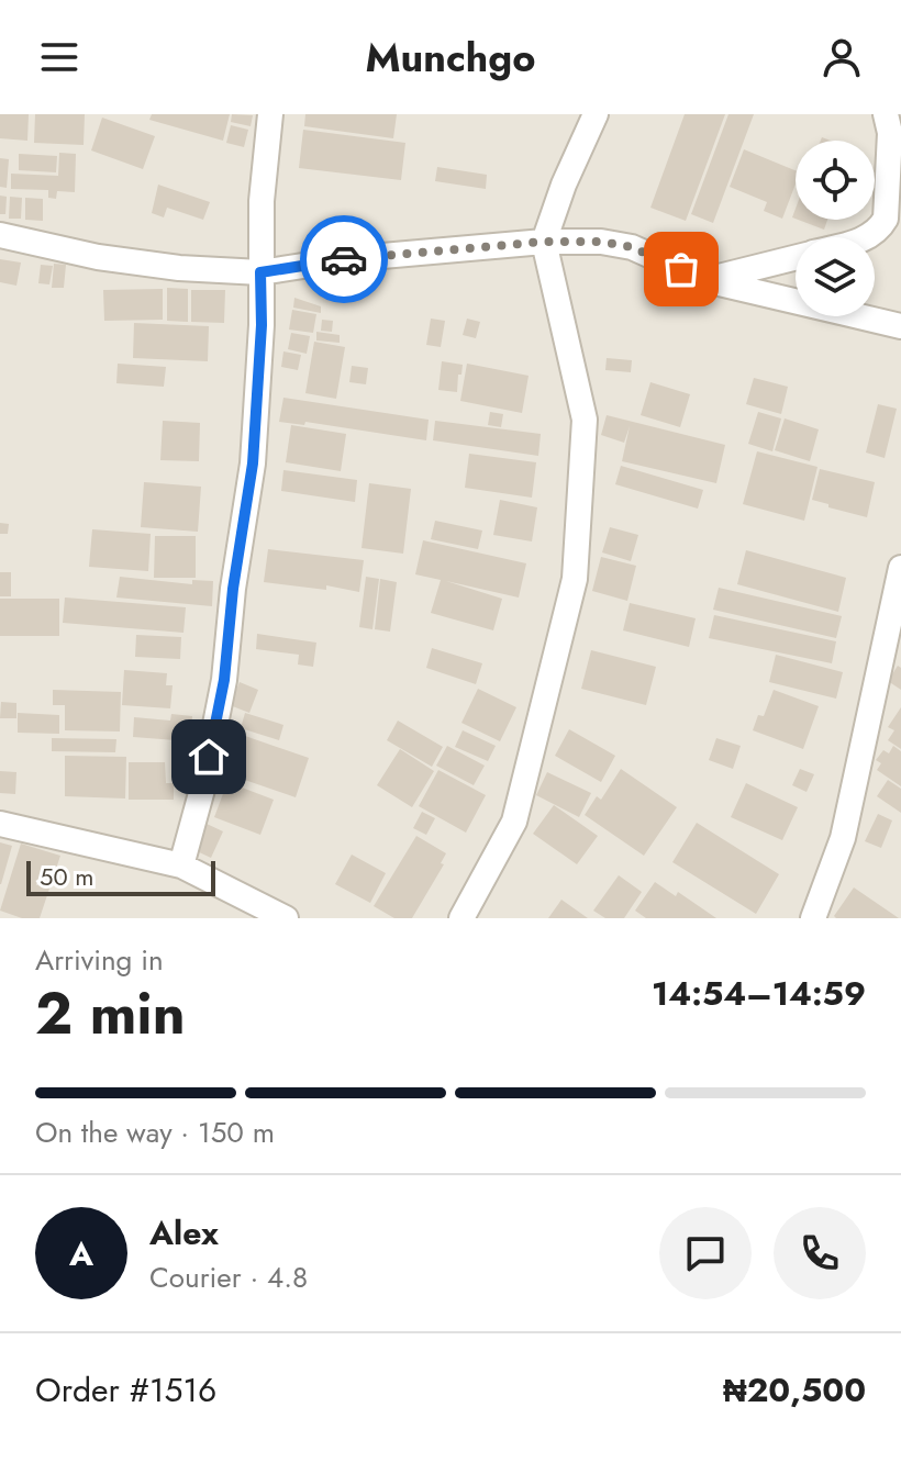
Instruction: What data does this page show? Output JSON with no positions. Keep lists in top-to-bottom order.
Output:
{
  "scale_bar": "50 m",
  "page": {
    "header": "Munchgo",
    "scale": "50 m",
    "heading": ["2 min", "Arriving in", "14:54–14:59"],
    "panel": [
      "Alex",
      "Courier · 4.8",
      "Order #1516",
      "₦20,500"
    ],
    "bar": "On the way · 150 m",
    "round": "A"
  }
}
